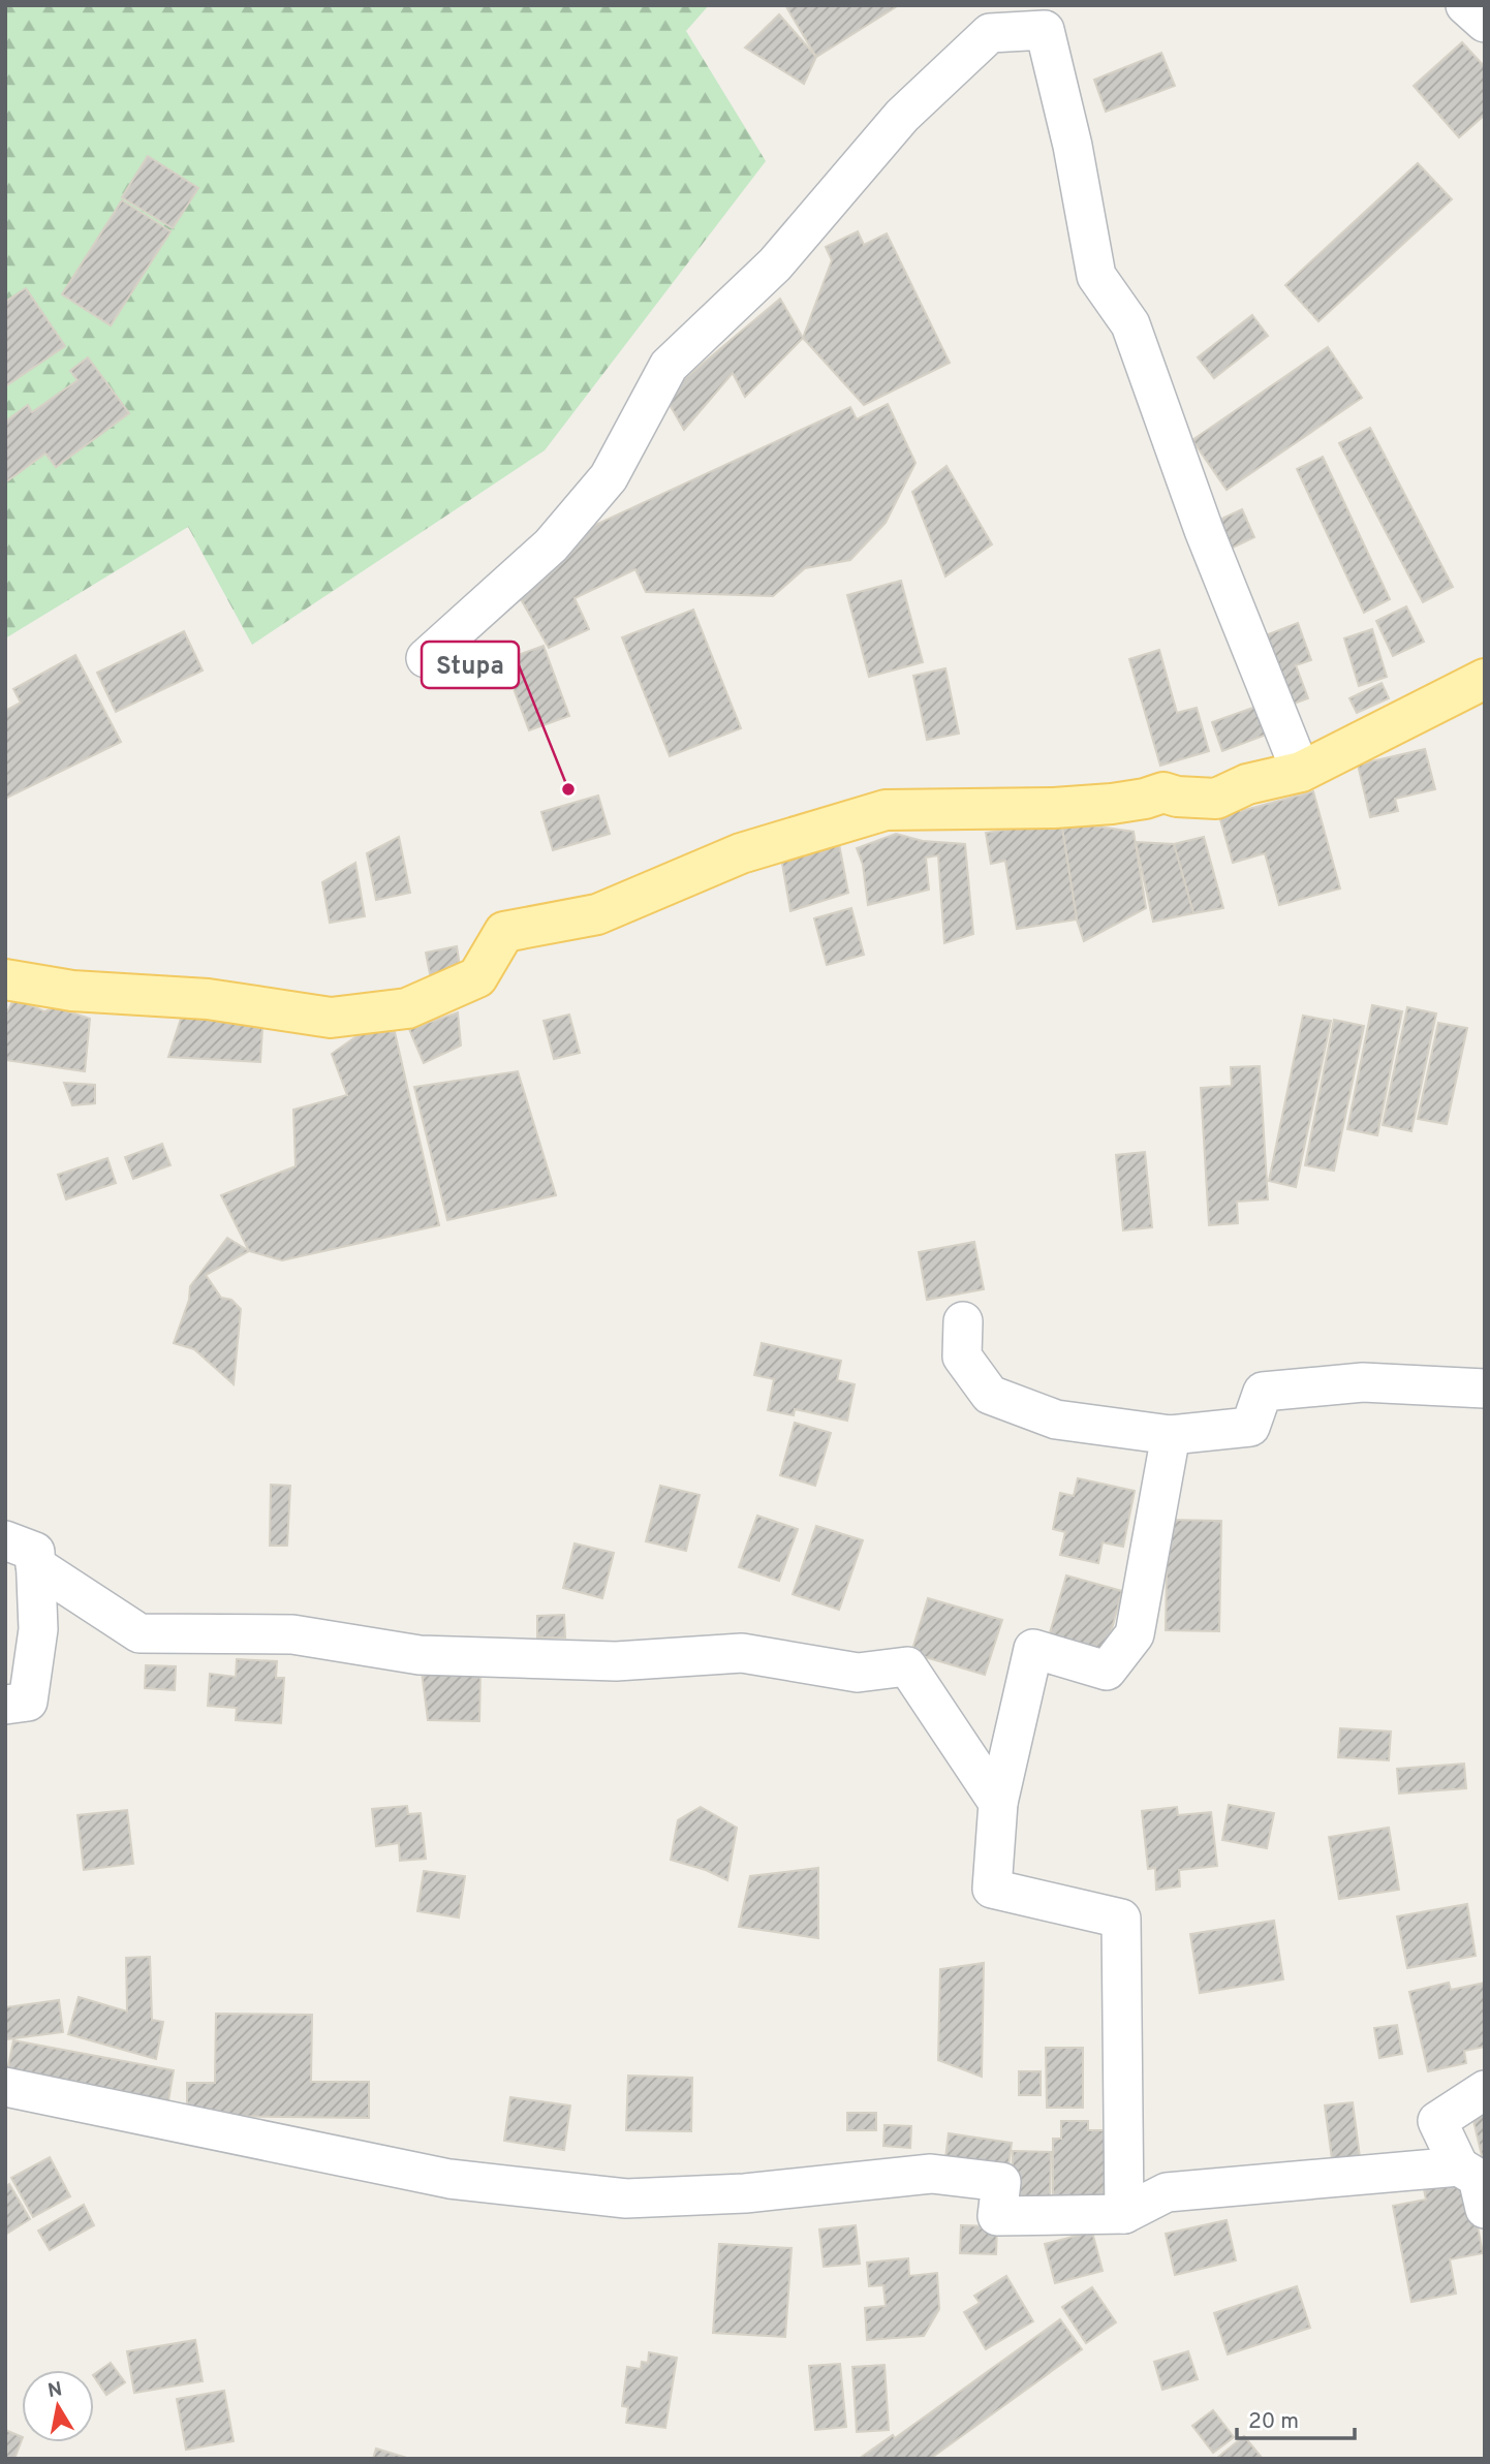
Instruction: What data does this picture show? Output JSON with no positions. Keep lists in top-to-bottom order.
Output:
{
  "places": ["Stupa"],
  "scale_bar": "20 m",
  "north": "top"
}
